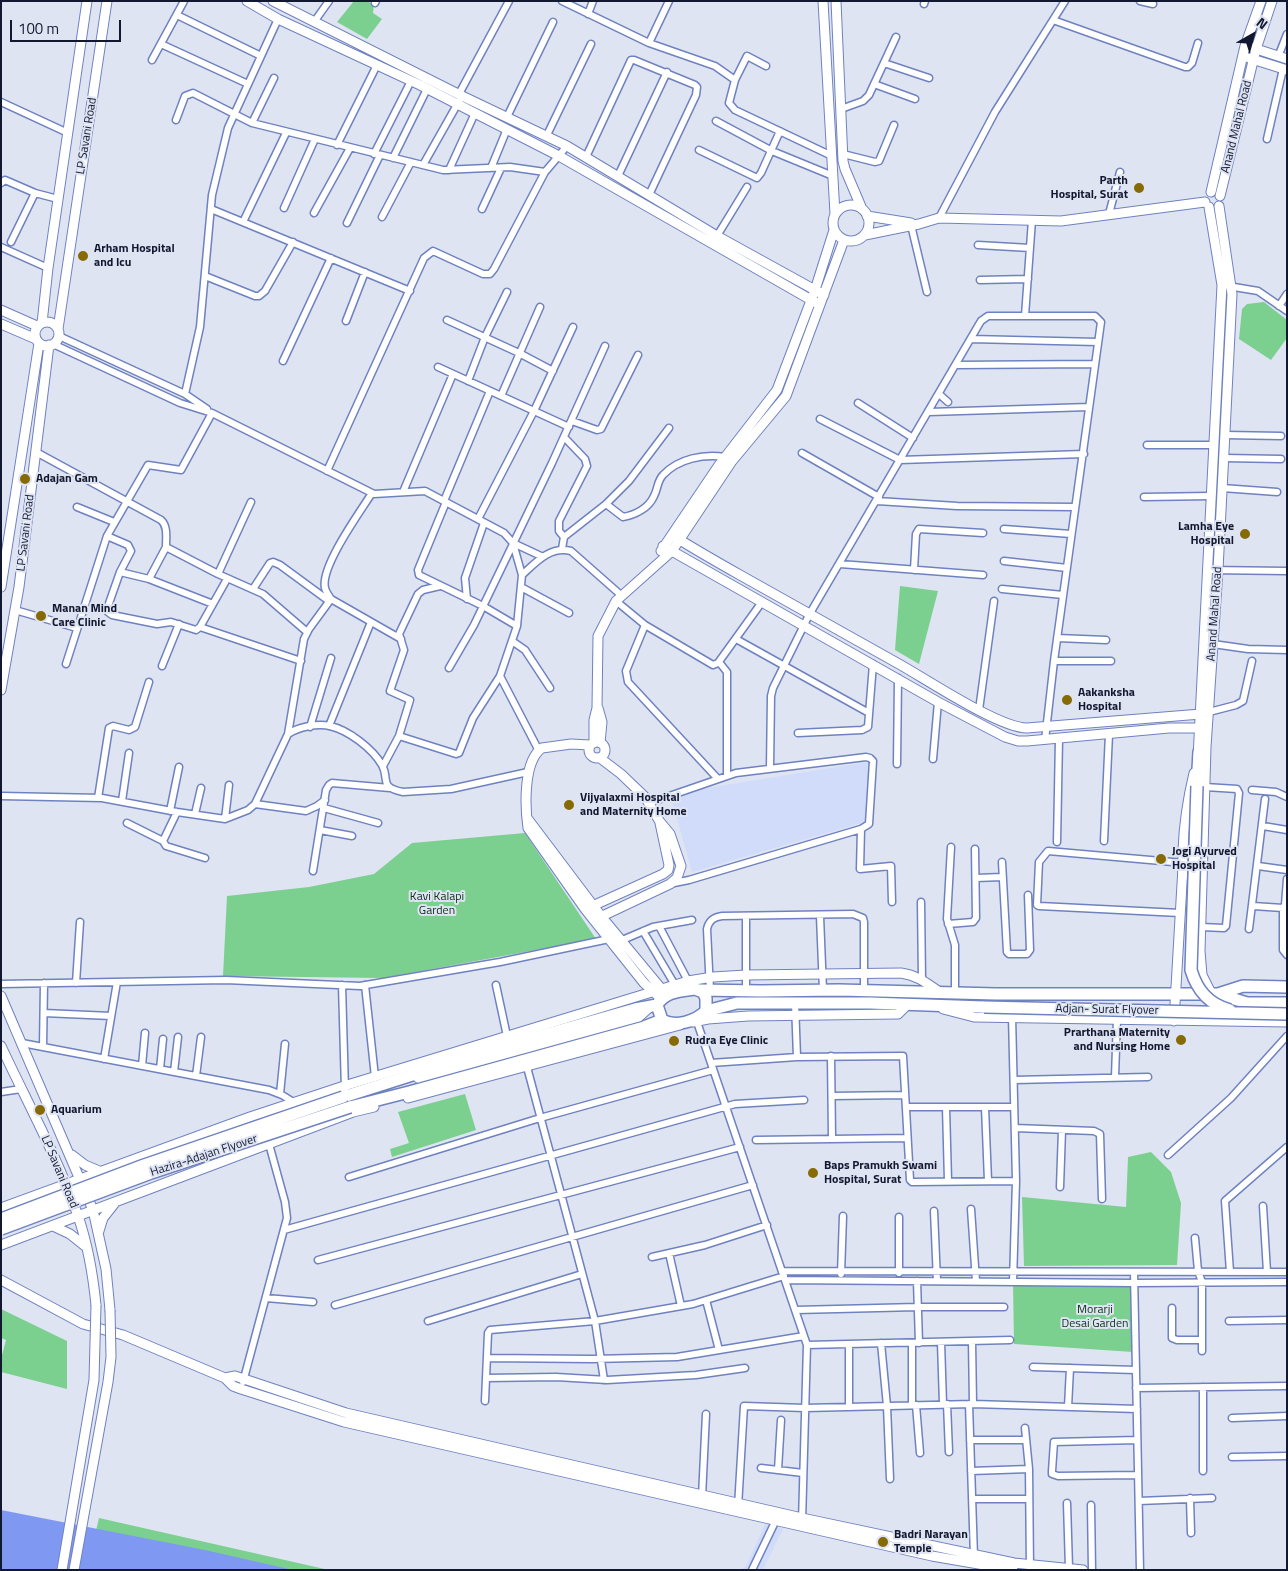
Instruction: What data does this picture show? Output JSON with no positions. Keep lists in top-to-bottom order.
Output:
{
  "streets": {
    "highway": ["Adjan- Surat Flyover", "Hazira-Adajan Flyover"],
    "street": ["Anand Mahal Road", "LP Savani Road"]
  },
  "crossings": [
    ["Anand Mahal Road", "Hazira-Adajan Flyover"]
  ],
  "parks": ["Kavi Kalapi Garden", "Morarji Desai Garden"],
  "places": [
    "Parth Hospital, Surat",
    "Arham Hospital and Icu",
    "Adajan Gam",
    "Lamha Eye Hospital",
    "Manan Mind Care Clinic",
    "Aakanksha Hospital",
    "Vijyalaxmi Hospital and Maternity Home",
    "Jogi Ayurved Hospital",
    "Prarthana Maternity and Nursing Home",
    "Rudra Eye Clinic",
    "Aquarium",
    "Baps Pramukh Swami Hospital, Surat",
    "Badri Narayan Temple"
  ],
  "scale_bar": "100 m",
  "north": "top right"
}
